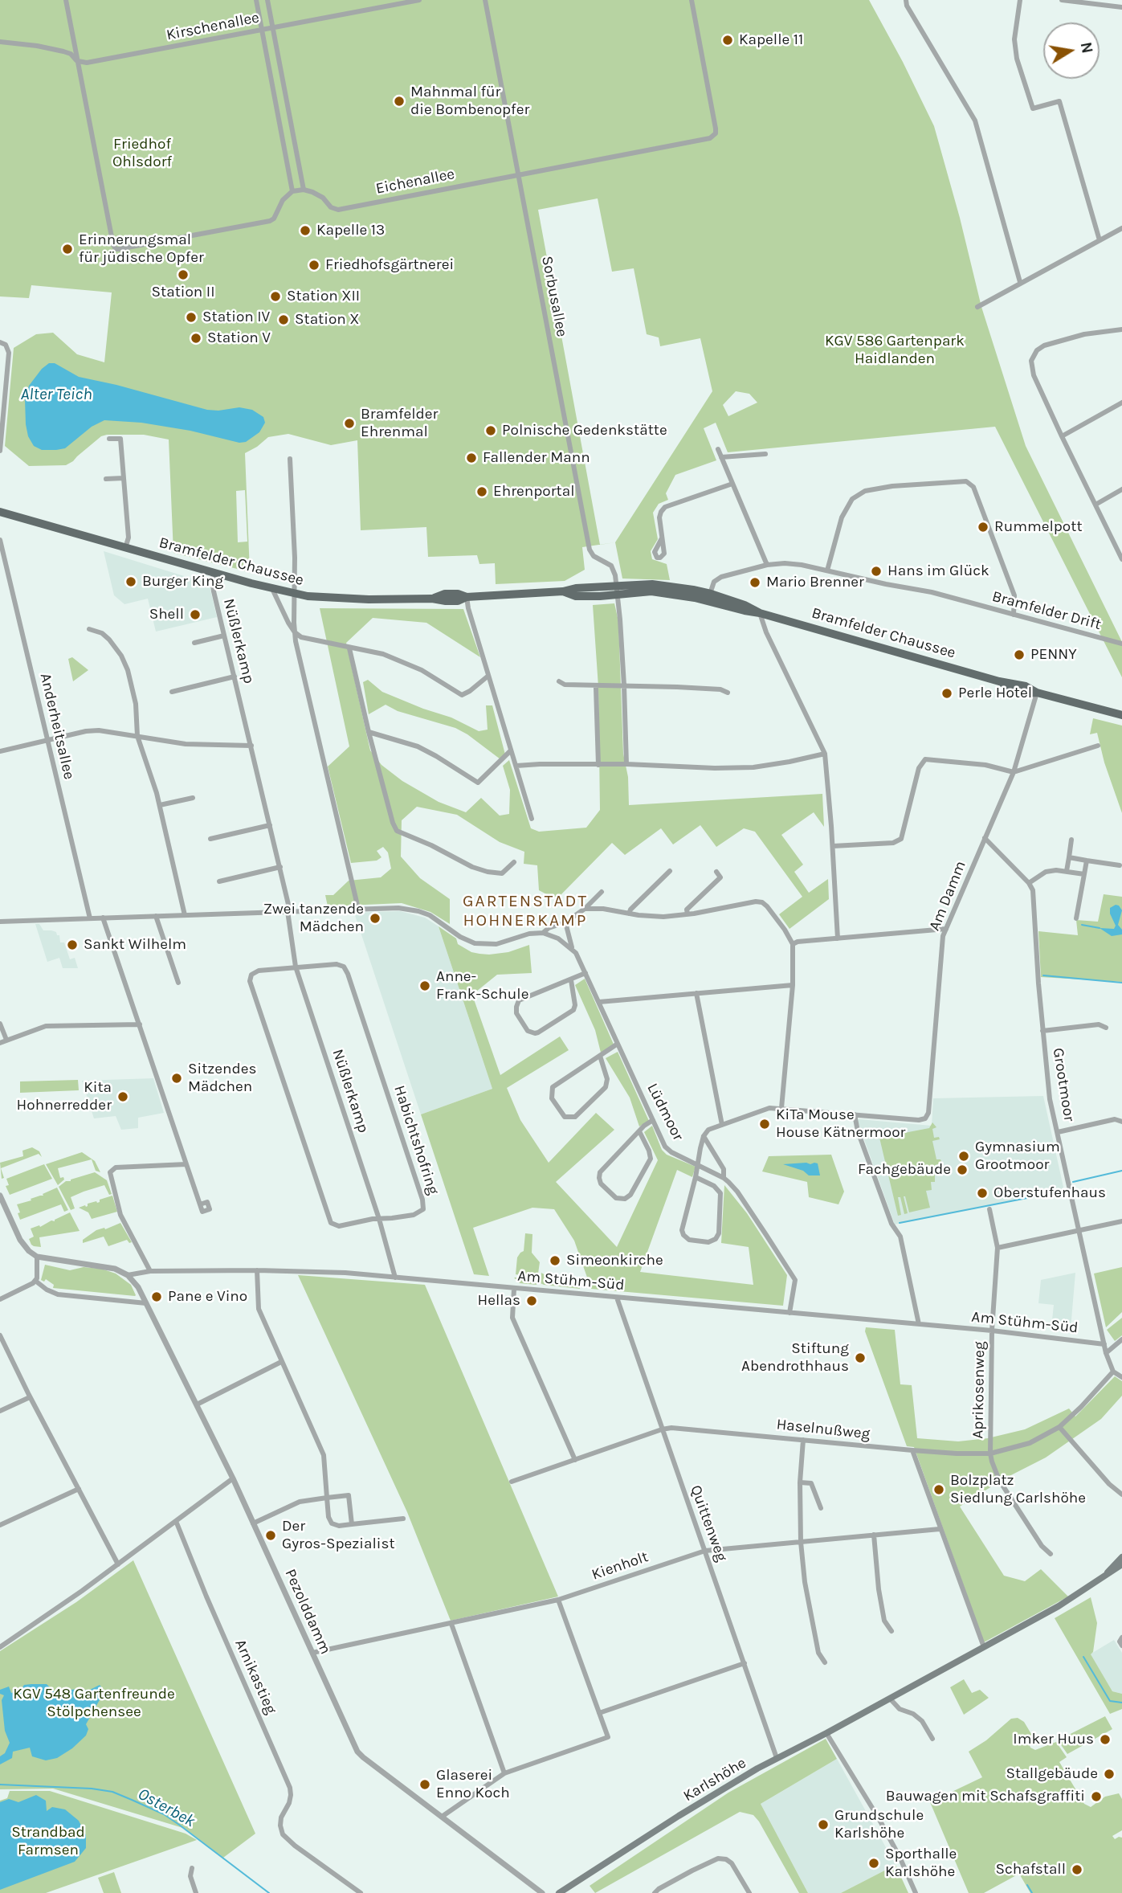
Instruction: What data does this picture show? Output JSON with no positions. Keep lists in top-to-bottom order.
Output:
{
  "streets": {
    "main road": ["Bramfelder Chaussee", "Karlshöhe"],
    "street": [
      "Kirschenallee",
      "Eichenallee",
      "Sorbusallee",
      "Bramfelder Drift",
      "Nüßlerkamp",
      "Anderheitsallee",
      "Am Damm",
      "Grootmoor",
      "Lüdmoor",
      "Habichtshofring",
      "Am Stühm-Süd",
      "Aprikosenweg",
      "Haselnußweg",
      "Quittenweg",
      "Kienholt",
      "Pezolddamm",
      "Arnikastieg"
    ]
  },
  "crossings": [
    ["Eichenallee", "Sorbusallee"],
    ["Sorbusallee", "Bramfelder Chaussee"],
    ["Bramfelder Chaussee", "Bramfelder Drift"],
    ["Bramfelder Chaussee", "Nüßlerkamp"],
    ["Bramfelder Chaussee", "Am Damm"],
    ["Nüßlerkamp", "Habichtshofring"],
    ["Nüßlerkamp", "Am Stühm-Süd"],
    ["Grootmoor", "Am Stühm-Süd"],
    ["Grootmoor", "Haselnußweg"],
    ["Lüdmoor", "Am Stühm-Süd"],
    ["Am Stühm-Süd", "Aprikosenweg"],
    ["Am Stühm-Süd", "Quittenweg"],
    ["Am Stühm-Süd", "Pezolddamm"],
    ["Aprikosenweg", "Haselnußweg"],
    ["Haselnußweg", "Quittenweg"],
    ["Quittenweg", "Kienholt"],
    ["Quittenweg", "Karlshöhe"],
    ["Kienholt", "Pezolddamm"]
  ],
  "districts": ["GARTENSTADT HOHNERKAMP"],
  "water": ["Alter Teich", "Osterbek"],
  "parks": [
    "Friedhof Ohlsdorf",
    "KGV 586 Gartenpark Haidlanden",
    "KGV 548 Gartenfreunde Stölpchensee",
    "Strandbad Farmsen"
  ],
  "places": [
    "Kapelle 11",
    "Mahnmal für die Bombenopfer",
    "Kapelle 13",
    "Erinnerungsmal für jüdische Opfer",
    "Friedhofsgärtnerei",
    "Station II",
    "Station XII",
    "Station IV",
    "Station X",
    "Station V",
    "Bramfelder Ehrenmal",
    "Polnische Gedenkstätte",
    "Fallender Mann",
    "Ehrenportal",
    "Rummelpott",
    "Hans im Glück",
    "Burger King",
    "Mario Brenner",
    "Shell",
    "PENNY",
    "Perle Hotel",
    "Zwei tanzende Mädchen",
    "Sankt Wilhelm",
    "Anne- Frank-Schule",
    "Sitzendes Mädchen",
    "Kita Hohnerredder",
    "KiTa Mouse House Kätnermoor",
    "Gymnasium Grootmoor",
    "Fachgebäude",
    "Oberstufenhaus",
    "Simeonkirche",
    "Pane e Vino",
    "Hellas",
    "Stiftung Abendrothhaus",
    "Bolzplatz Siedlung Carlshöhe",
    "Der Gyros-Spezialist",
    "Imker Huus",
    "Stallgebäude",
    "Glaserei Enno Koch",
    "Bauwagen mit Schafsgraffiti",
    "Grundschule Karlshöhe",
    "Sporthalle Karlshöhe",
    "Schafstall"
  ],
  "north": "right"
}
